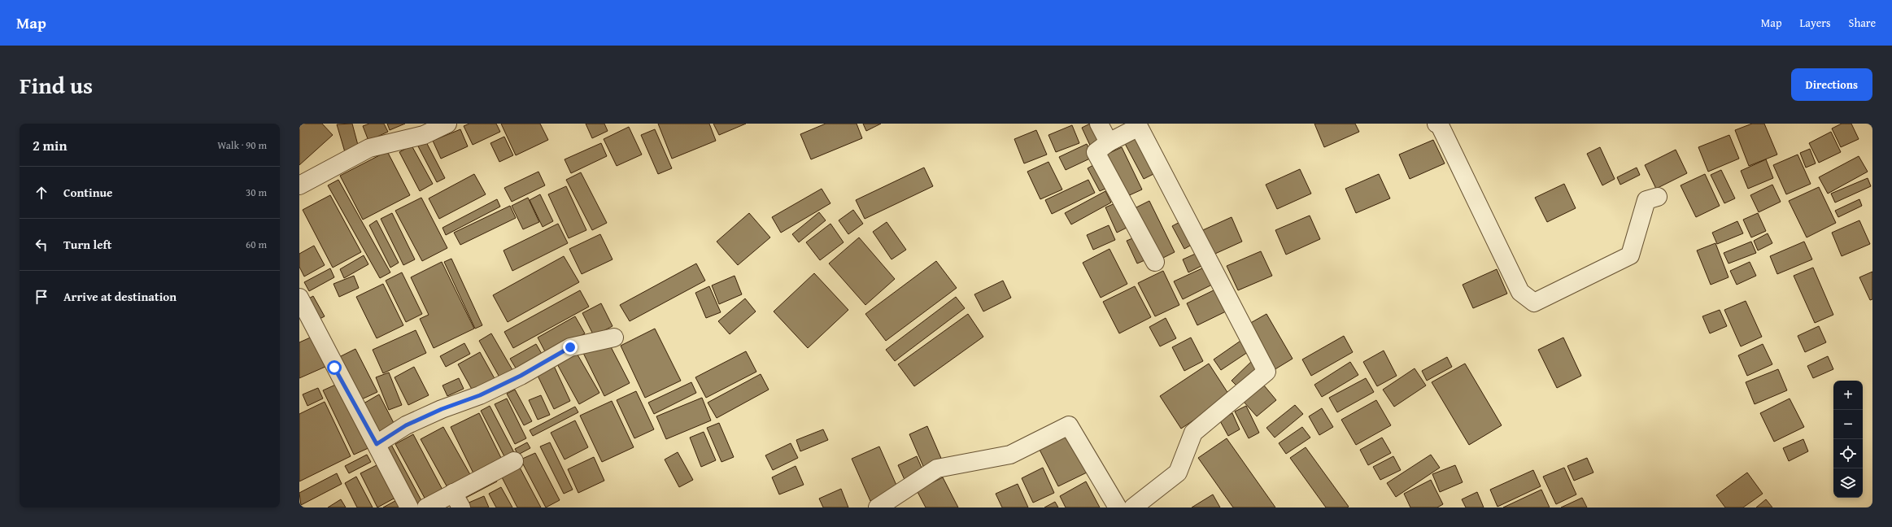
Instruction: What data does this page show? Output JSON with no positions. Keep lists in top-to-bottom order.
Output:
{
  "page": {
    "header": "Map",
    "nav": ["Map", "Layers", "Share"],
    "title": "Find us",
    "buttons": "Directions",
    "heading": ["2 min", "Walk · 90 m"],
    "list": [
      ["Continue", "30 m"],
      ["Turn left", "60 m"],
      "Arrive at destination"
    ],
    "map_buttons": ["+", "−"]
  }
}
